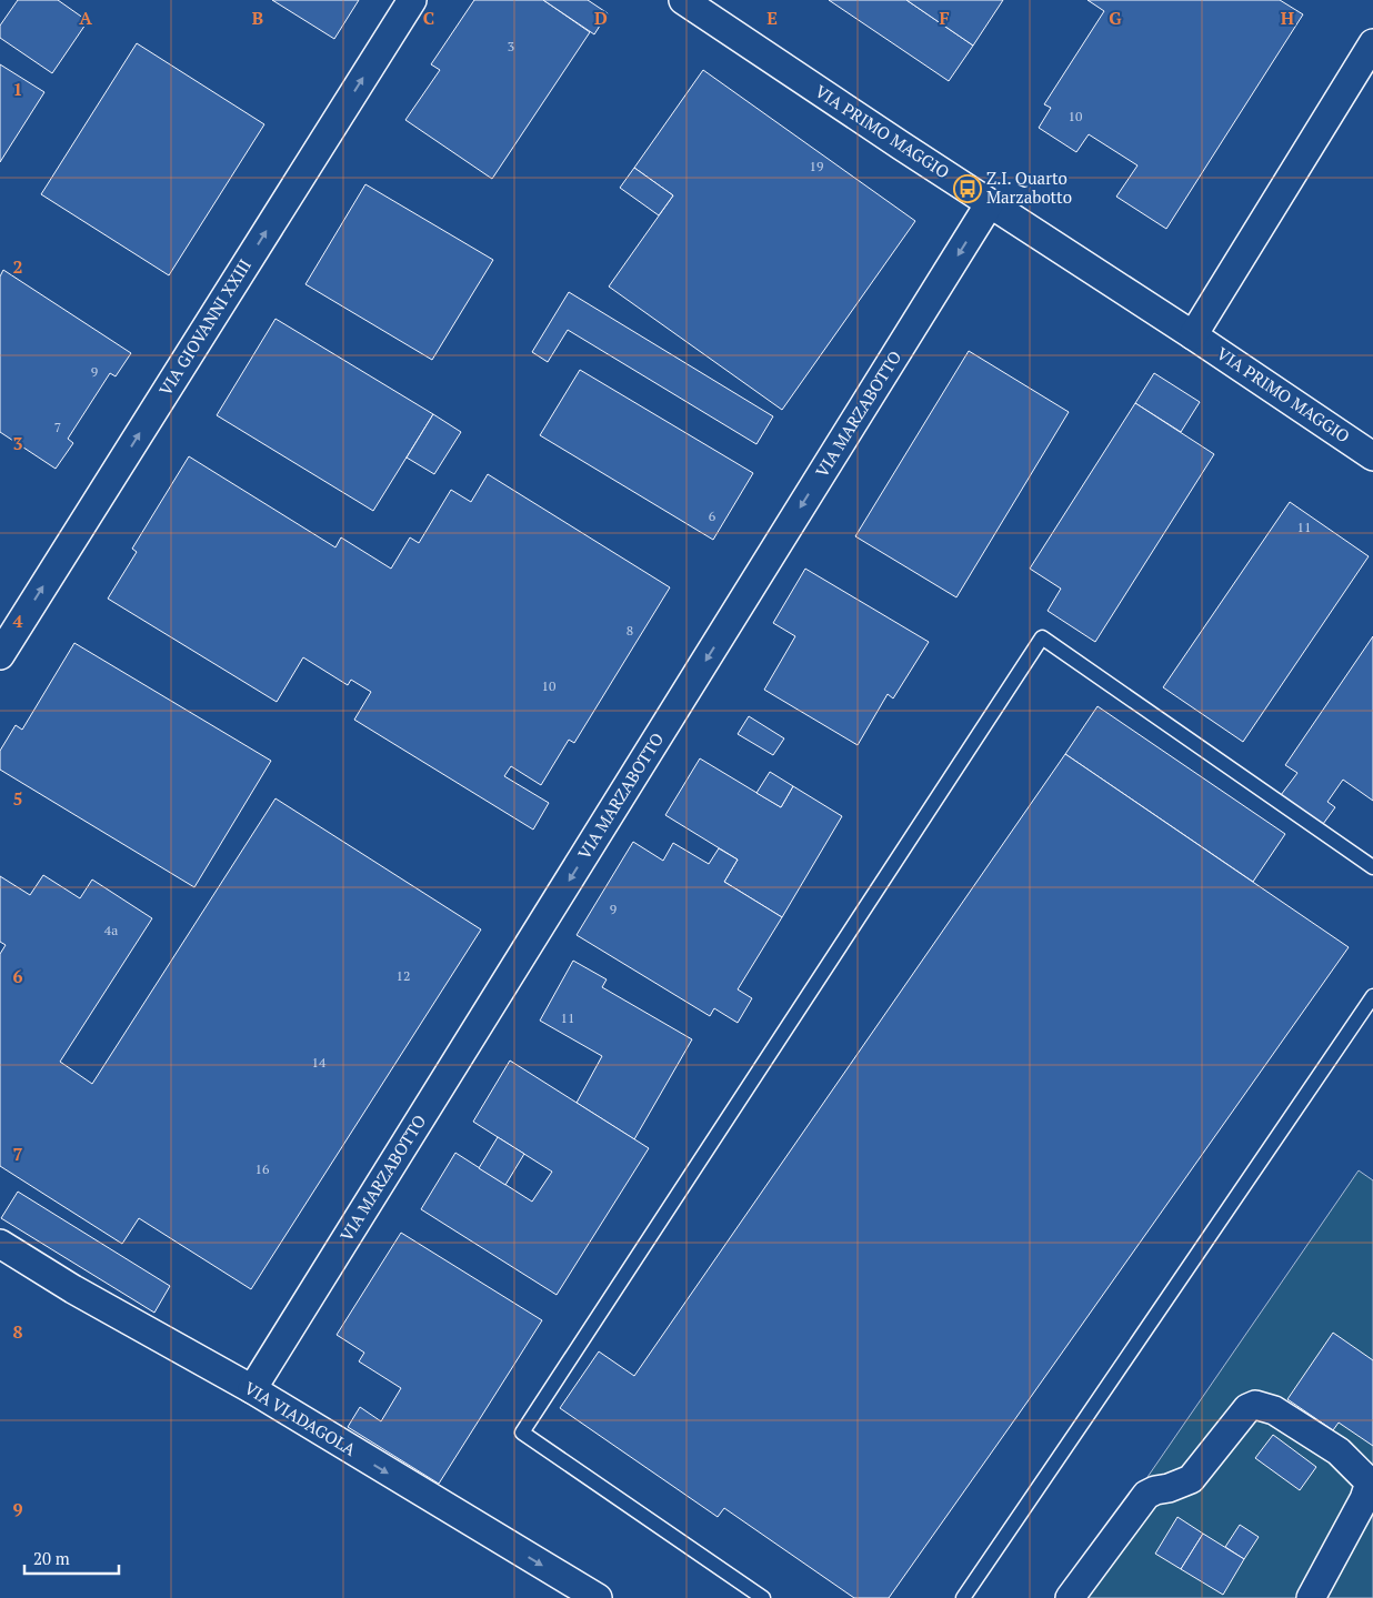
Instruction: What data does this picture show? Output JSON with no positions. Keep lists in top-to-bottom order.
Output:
{
  "streets": {
    "street": [
      "VIA PRIMO MAGGIO",
      "VIA GIOVANNI XXIII",
      "VIA MARZABOTTO",
      "VIA VIADAGOLA"
    ]
  },
  "crossings": [
    ["VIA PRIMO MAGGIO", "VIA MARZABOTTO"],
    ["VIA MARZABOTTO", "VIA VIADAGOLA"]
  ],
  "one_way": ["VIA GIOVANNI XXIII", "VIA MARZABOTTO", "VIA VIADAGOLA"],
  "places": {
    "bus stop": ["Z.I. Quarto Marzabotto"]
  },
  "house_numbers": [
    "3",
    "10",
    "19",
    "9",
    "7",
    "6",
    "11",
    "8",
    "10",
    "9",
    "4a",
    "12",
    "11",
    "14",
    "16"
  ],
  "scale_bar": "20 m",
  "grid": {
    "columns": [
      "A",
      "B",
      "C",
      "D",
      "E",
      "F",
      "G",
      "H"
    ],
    "rows": [
      "1",
      "2",
      "3",
      "4",
      "5",
      "6",
      "7",
      "8",
      "9"
    ]
  }
}
